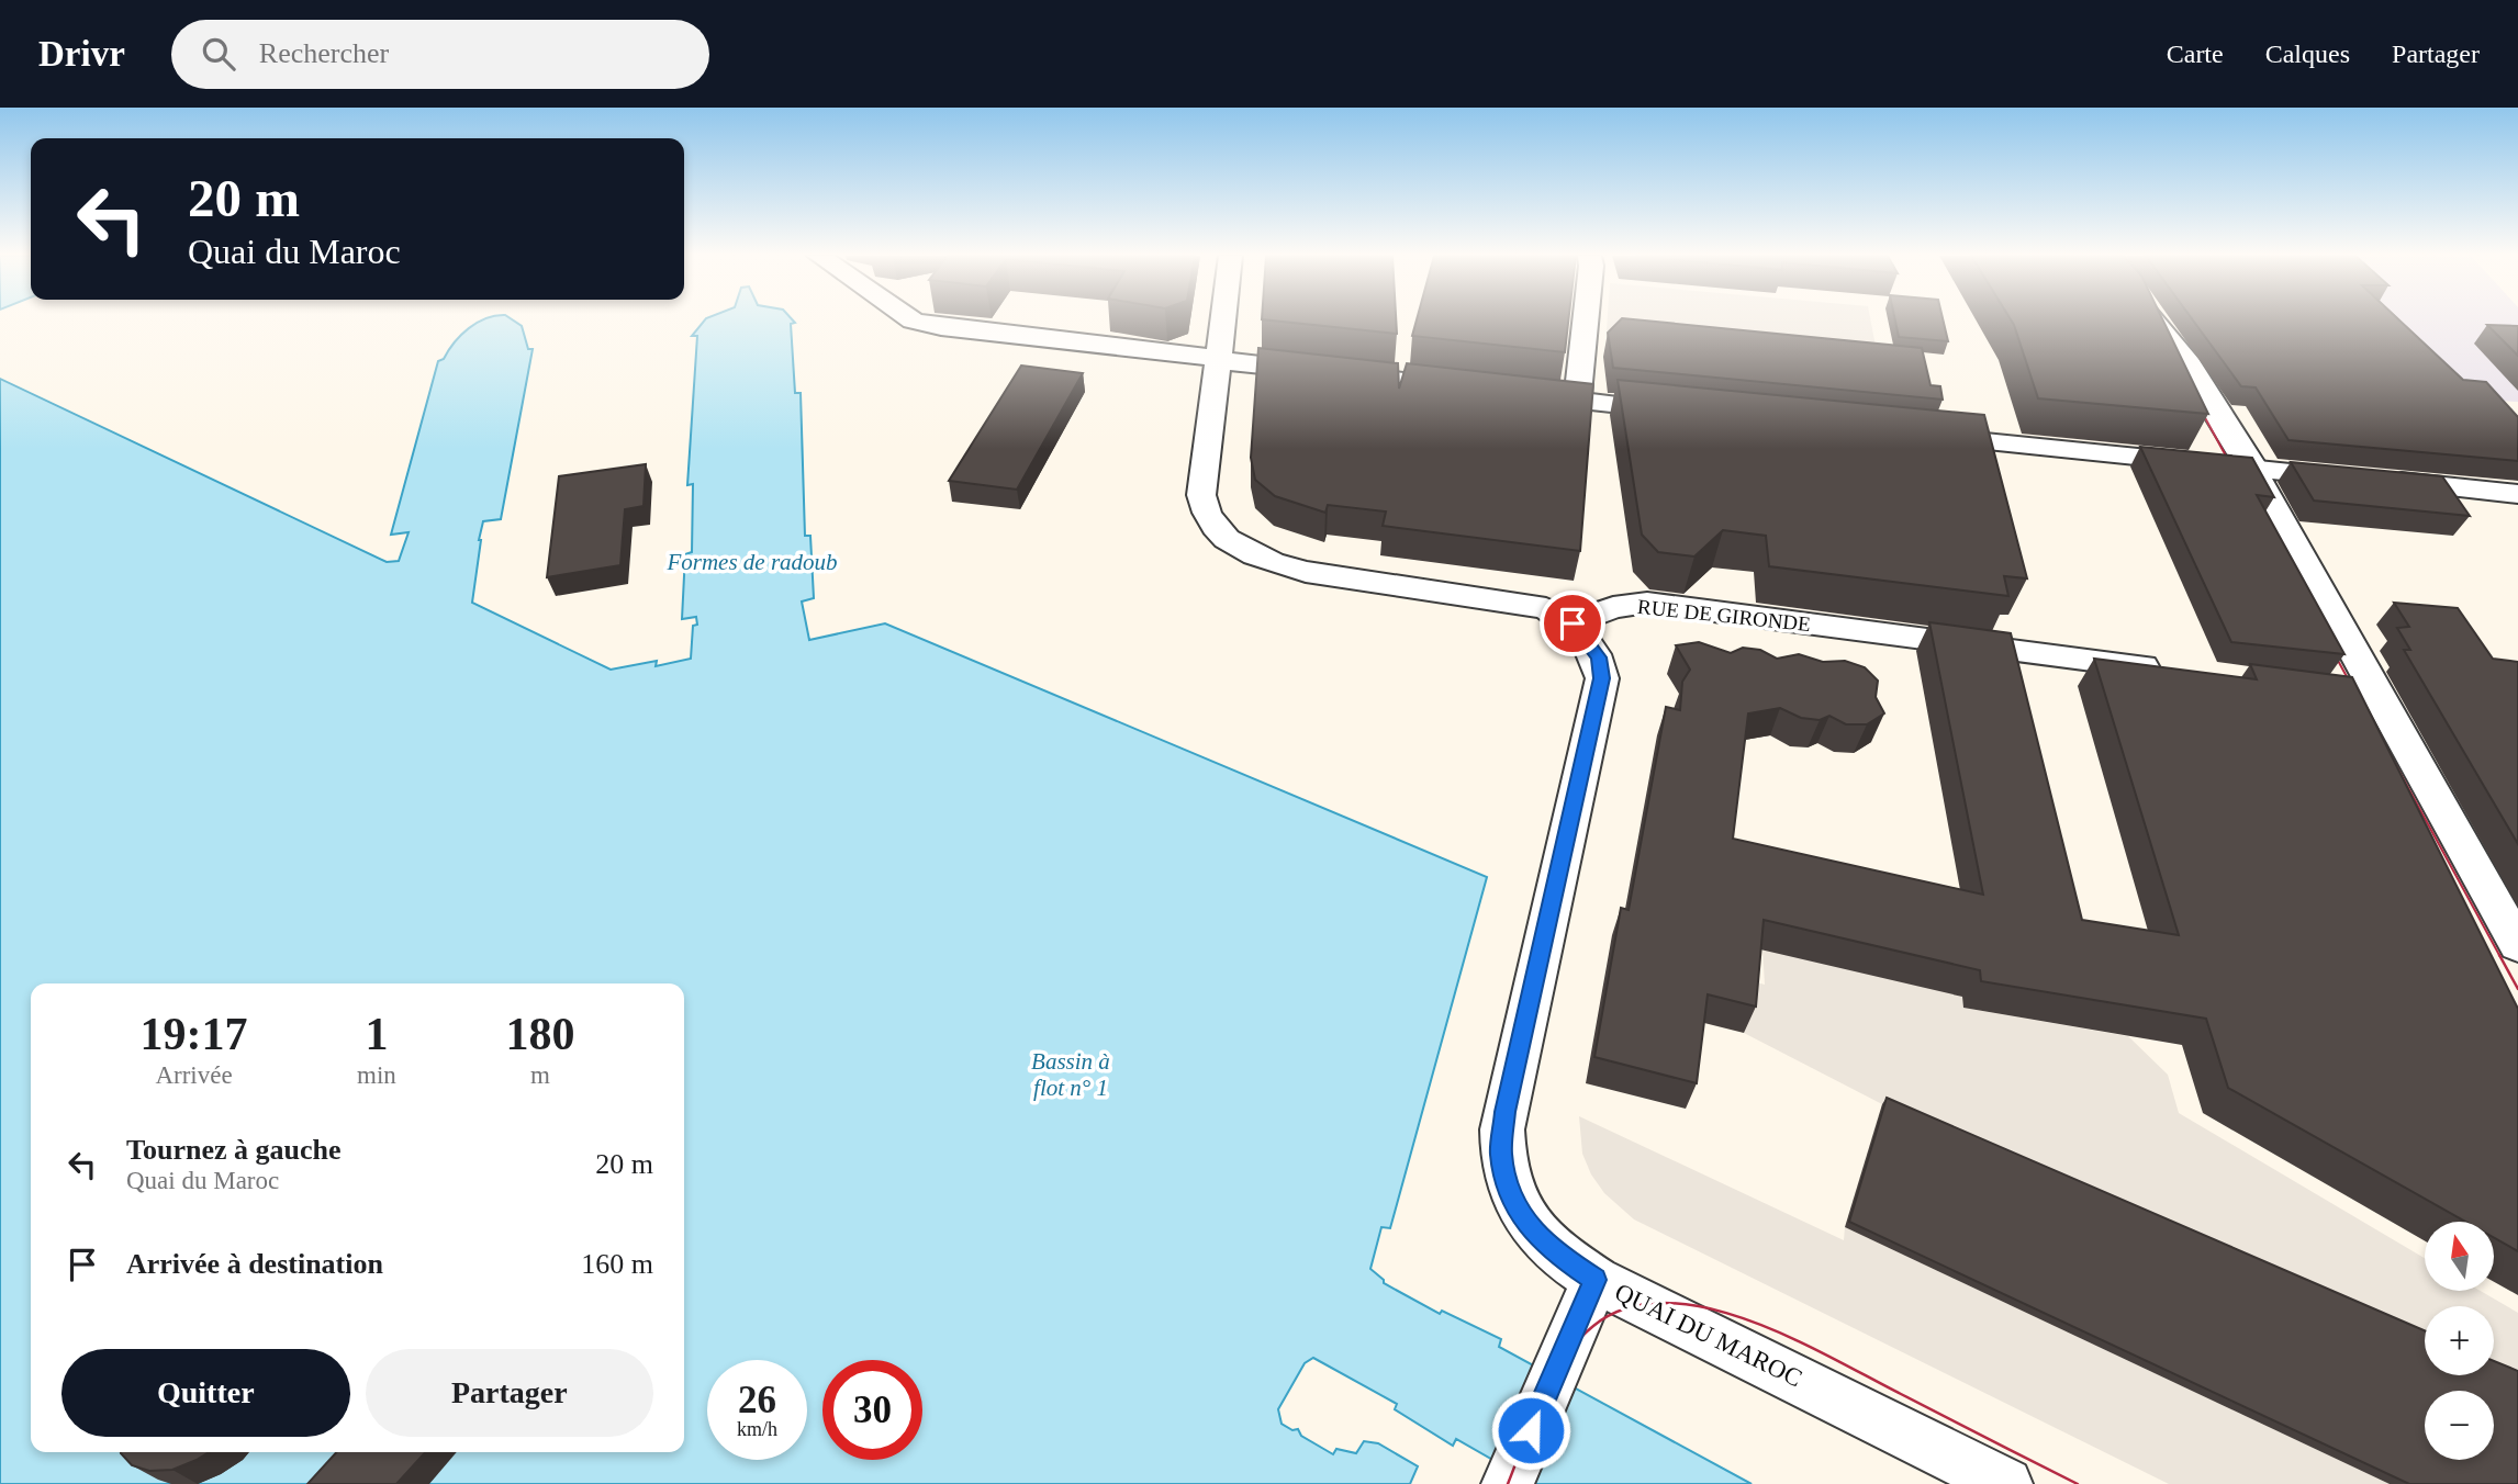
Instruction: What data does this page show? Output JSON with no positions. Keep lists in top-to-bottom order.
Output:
{
  "streets": {
    "street": ["RUE DE GIRONDE", "QUAI DU MAROC"]
  },
  "crossings": [
    ["RUE DE GIRONDE", "QUAI DU MAROC"]
  ],
  "water": ["Formes de radoub", "Bassin à flot n° 1"],
  "north": "top",
  "page": {
    "header": "Drivr",
    "search": "Rechercher",
    "nav": ["Carte", "Calques", "Partager"],
    "turn": ["20 m", "Quai du Maroc"],
    "eta": [
      "19:17",
      "Arrivée",
      "1",
      "min",
      "180",
      "m"
    ],
    "list": [
      {
        "name": "Tournez à gauche",
        "note": "Quai du Maroc",
        "value": "20 m"
      },
      {
        "name": "Arrivée à destination",
        "value": "160 m"
      }
    ],
    "map_buttons": ["+", "−"],
    "buttons": ["Quitter", "Partager"],
    "speed": "26 km/h",
    "limit": "30"
  }
}
